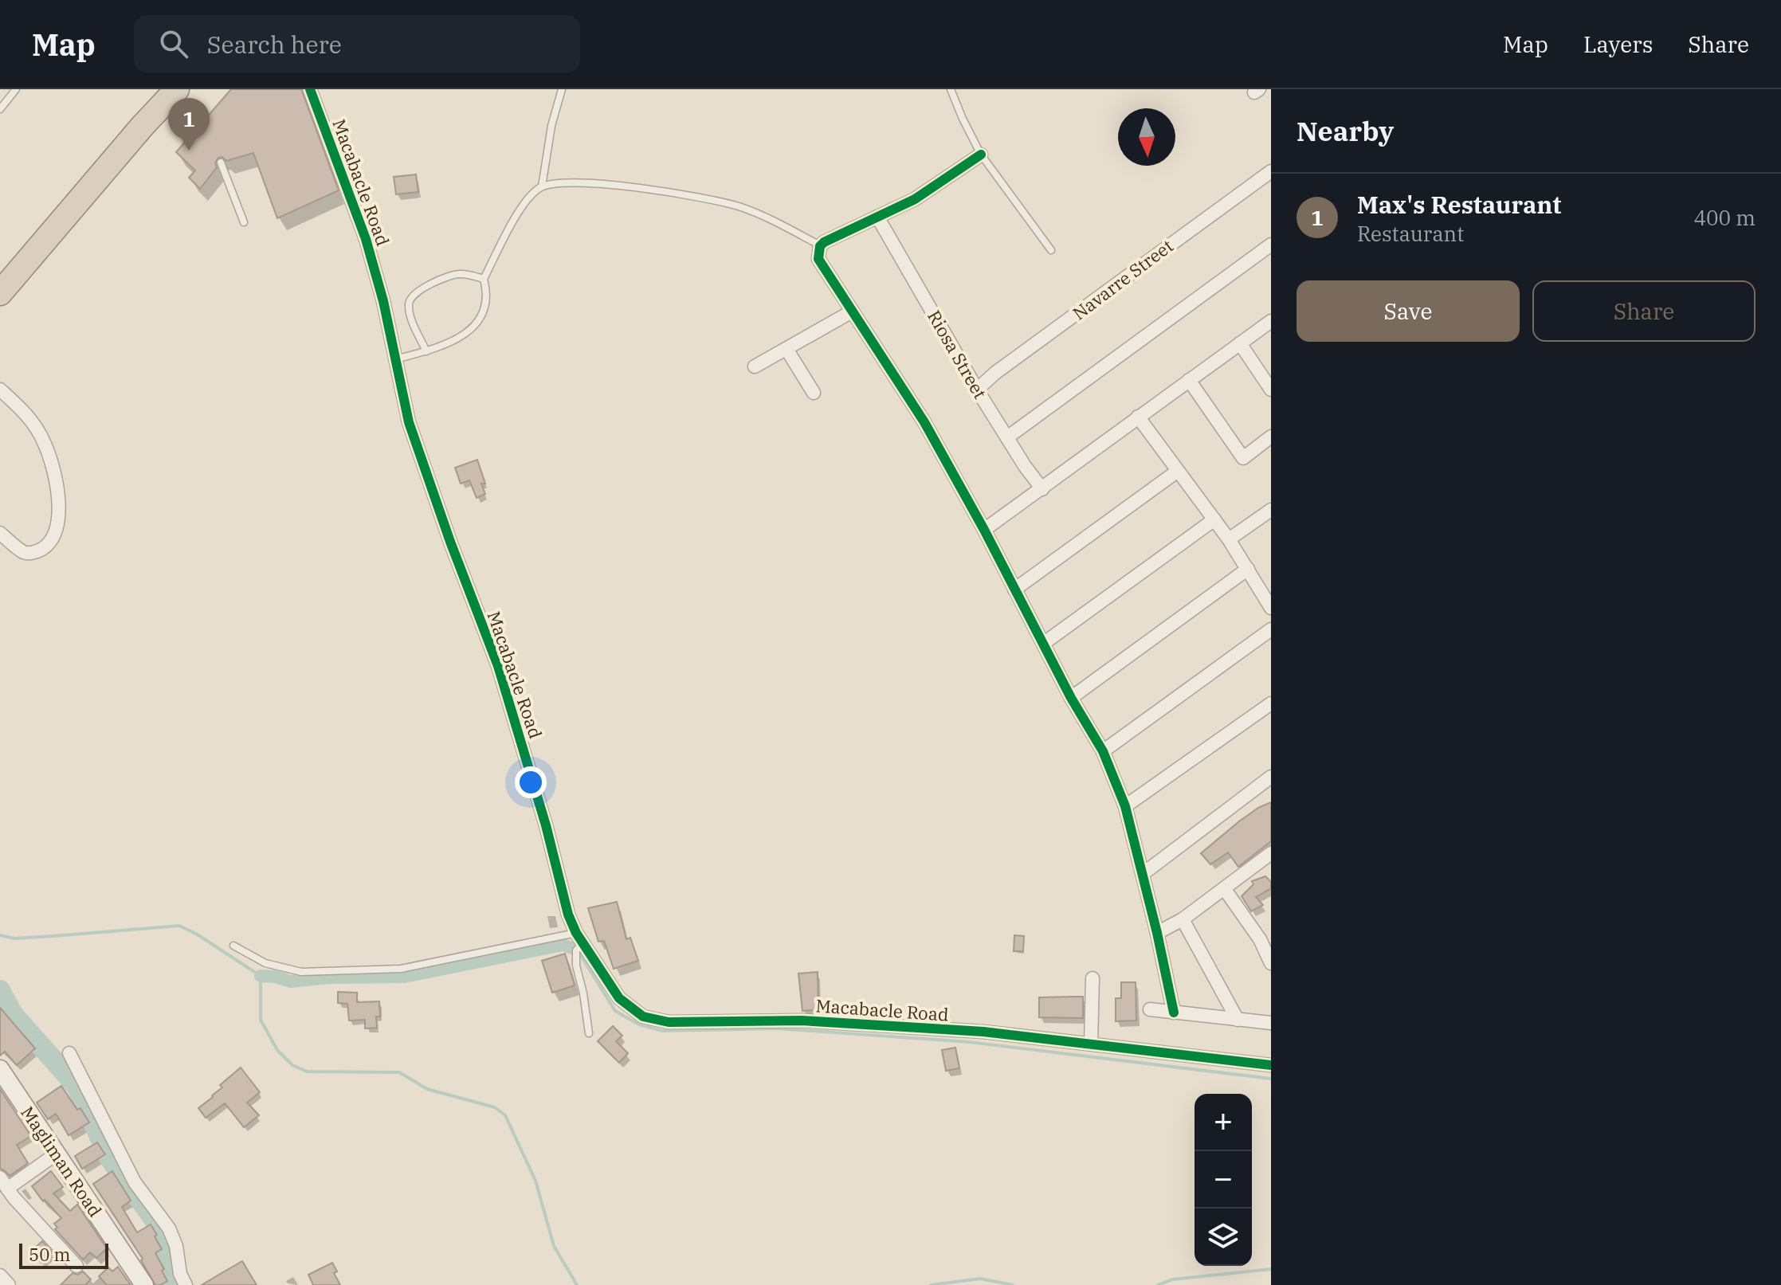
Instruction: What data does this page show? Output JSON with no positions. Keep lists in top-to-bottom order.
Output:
{
  "streets": {
    "street": [
      "Macabacle Road",
      "Navarre Street",
      "Riosa Street",
      "Magliman Road"
    ]
  },
  "crossings": [
    ["Navarre Street", "Riosa Street"]
  ],
  "scale_bar": "50 m",
  "north": "bottom",
  "page": {
    "header": "Map",
    "search": "Search here",
    "nav": ["Map", "Layers", "Share"],
    "heading": "Nearby",
    "pins": "1",
    "list": [
      {
        "mark": "1",
        "name": "Max's Restaurant",
        "note": "Restaurant",
        "value": "400 m"
      }
    ],
    "buttons": ["Save", "Share"],
    "map_buttons": ["+", "−"],
    "scale": "50 m"
  }
}
